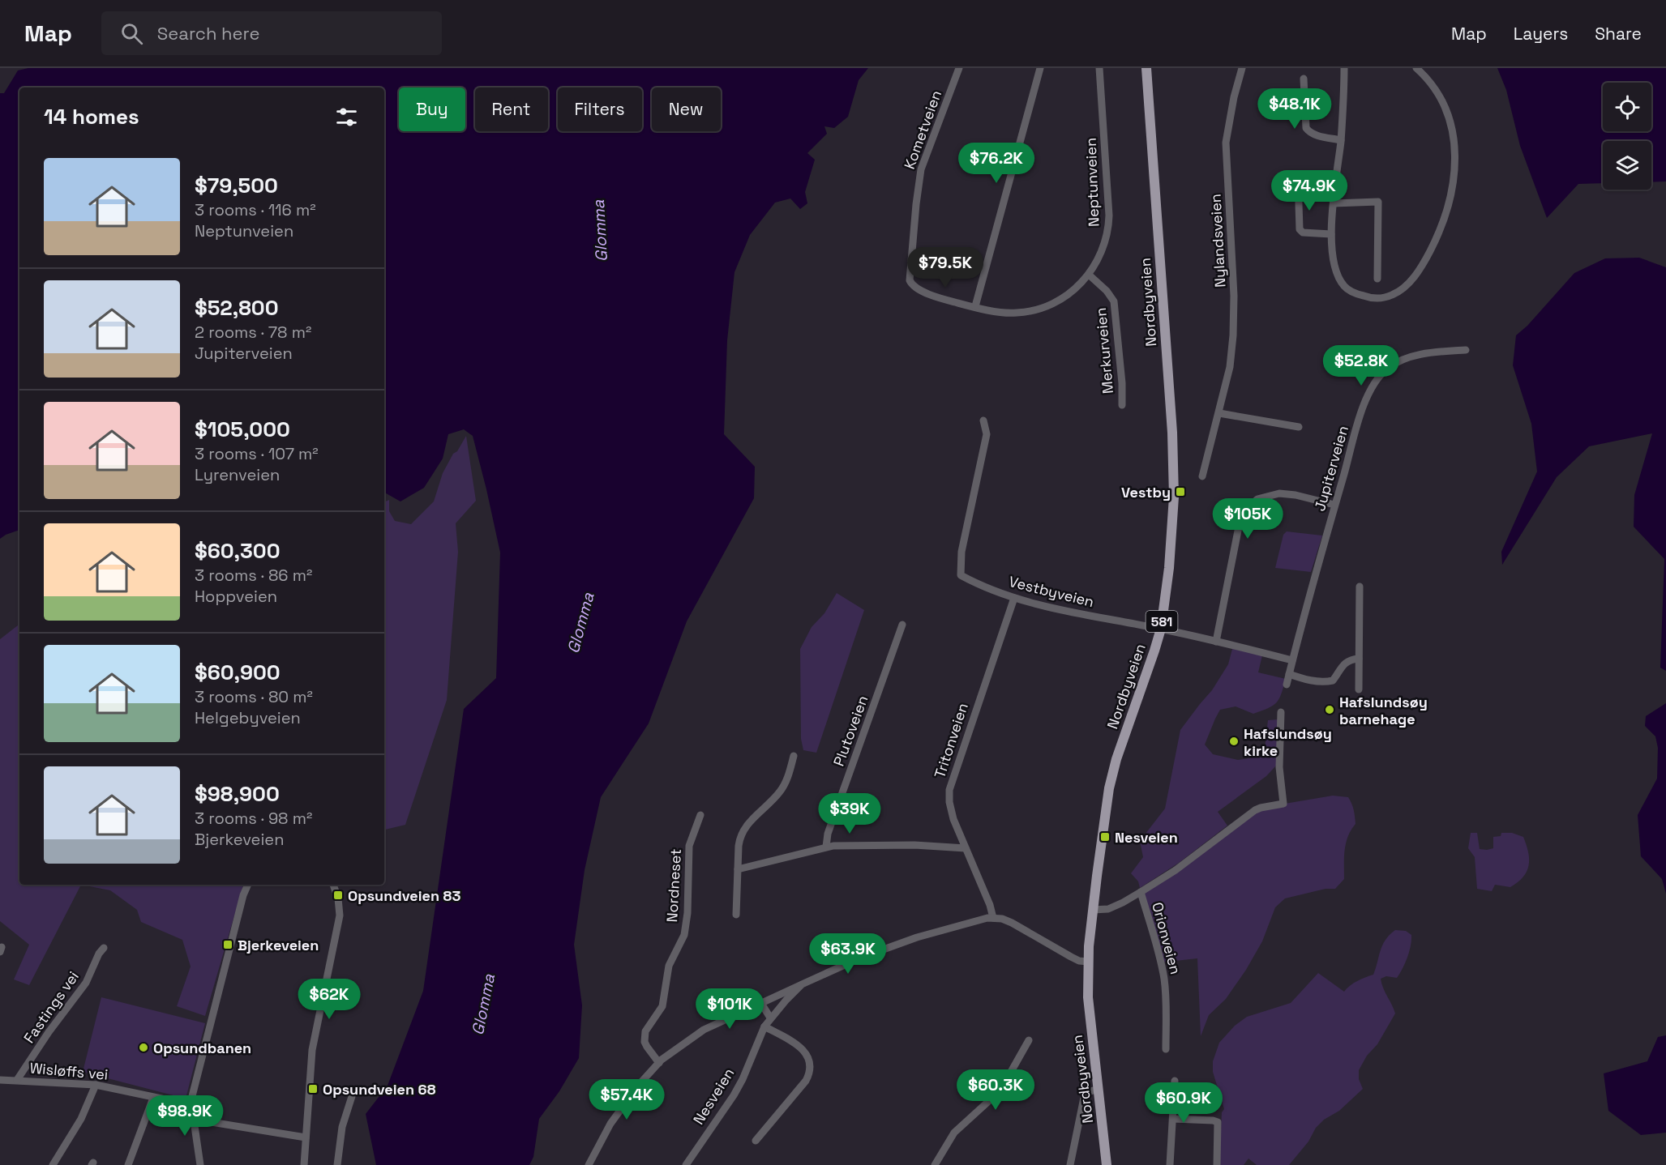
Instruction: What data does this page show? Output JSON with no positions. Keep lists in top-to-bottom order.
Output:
{
  "streets": {
    "main road": ["Nordbyveien", "581"],
    "street": [
      "Kometveien",
      "Neptunveien",
      "Nylandsveien",
      "Merkurveien",
      "Jupiterveien",
      "Vestbyveien",
      "Plutoveien",
      "Tritonveien",
      "Nordneset",
      "Orionveien",
      "Fastings vei",
      "Wisløffs vei",
      "Nesveien"
    ]
  },
  "crossings": [
    ["Kometveien", "Neptunveien"],
    ["Neptunveien", "Merkurveien"],
    ["Nordbyveien", "Vestbyveien"],
    ["Nordbyveien", "Nesveien"],
    ["Jupiterveien", "Vestbyveien"],
    ["Vestbyveien", "Tritonveien"],
    ["Tritonveien", "Nesveien"],
    ["Fastings vei", "Wisløffs vei"]
  ],
  "water": ["Glomma"],
  "places": {
    "transit": [
      "Vestby",
      "Nesveien",
      "Opsundveien 83",
      "Bjerkeveien",
      "Opsundveien 68"
    ],
    "other": ["Hafslundsøy barnehage", "Hafslundsøy kirke", "Opsundbanen"]
  },
  "page": {
    "header": "Map",
    "search": "Search here",
    "nav": ["Map", "Layers", "Share"],
    "chip": [
      "Buy",
      "Rent",
      "Filters",
      "New"
    ],
    "heading": "14 homes",
    "price": [
      "$48.1K",
      "$76.2K",
      "$74.9K",
      "$79.5K",
      "$52.8K",
      "$105K",
      "$39K",
      "$63.9K",
      "$62K",
      "$101K",
      "$60.3K",
      "$57.4K",
      "$60.9K",
      "$98.9K"
    ],
    "list": [
      {
        "name": "$79,500",
        "note": "3 rooms · 116 m² · Neptunveien"
      },
      {
        "name": "$52,800",
        "note": "2 rooms · 78 m² · Jupiterveien"
      },
      {
        "name": "$105,000",
        "note": "3 rooms · 107 m² · Lyrenveien"
      },
      {
        "name": "$60,300",
        "note": "3 rooms · 86 m² · Hoppveien"
      },
      {
        "name": "$60,900",
        "note": "3 rooms · 80 m² · Helgebyveien"
      },
      {
        "name": "$98,900",
        "note": "3 rooms · 98 m² · Bjerkeveien"
      }
    ]
  }
}
